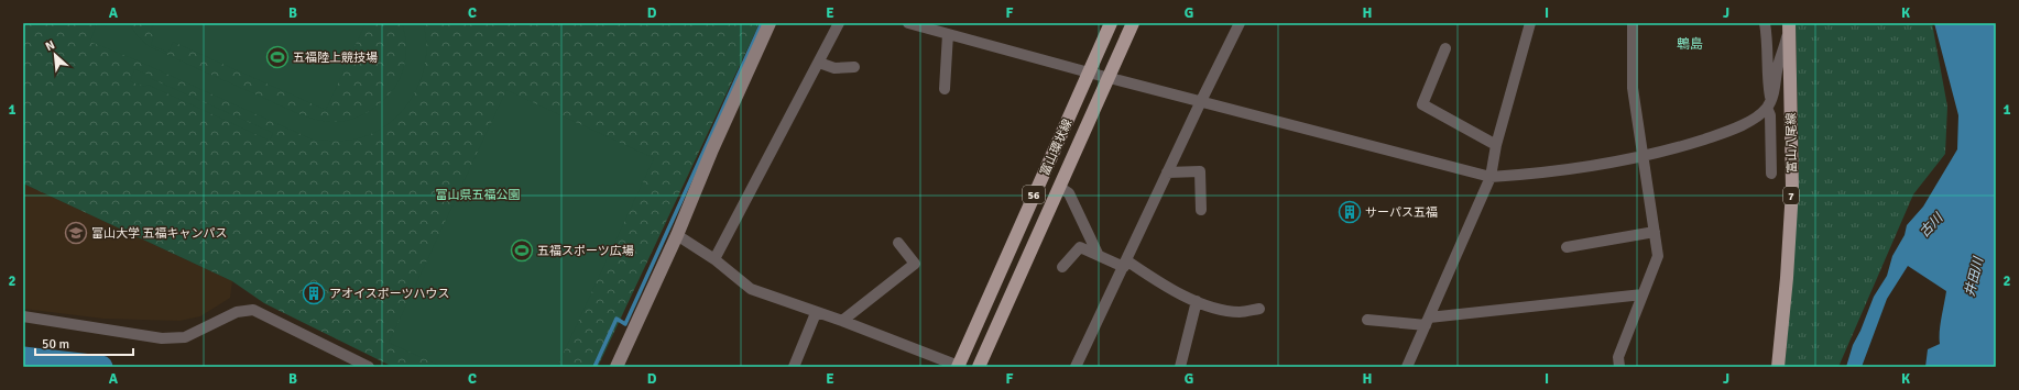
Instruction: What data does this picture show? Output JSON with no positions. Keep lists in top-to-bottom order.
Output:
{
  "streets": {
    "main road": [
      "富山八尾線",
      "富山環状線",
      "56",
      "7"
    ]
  },
  "districts": ["鵯島"],
  "water": ["古川", "井田川"],
  "parks": ["富山県五福公園"],
  "places": {
    "sports": ["五福陸上競技場", "五福スポーツ広場"],
    "building": ["サーパス五福", "アオイスポーツハウス"],
    "school or university": ["富山大学 五福キャンパス"]
  },
  "scale_bar": "50 m",
  "north": "top left",
  "grid": {
    "columns": [
      "A",
      "B",
      "C",
      "D",
      "E",
      "F",
      "G",
      "H",
      "I",
      "J",
      "K"
    ],
    "rows": ["1", "2"]
  }
}
